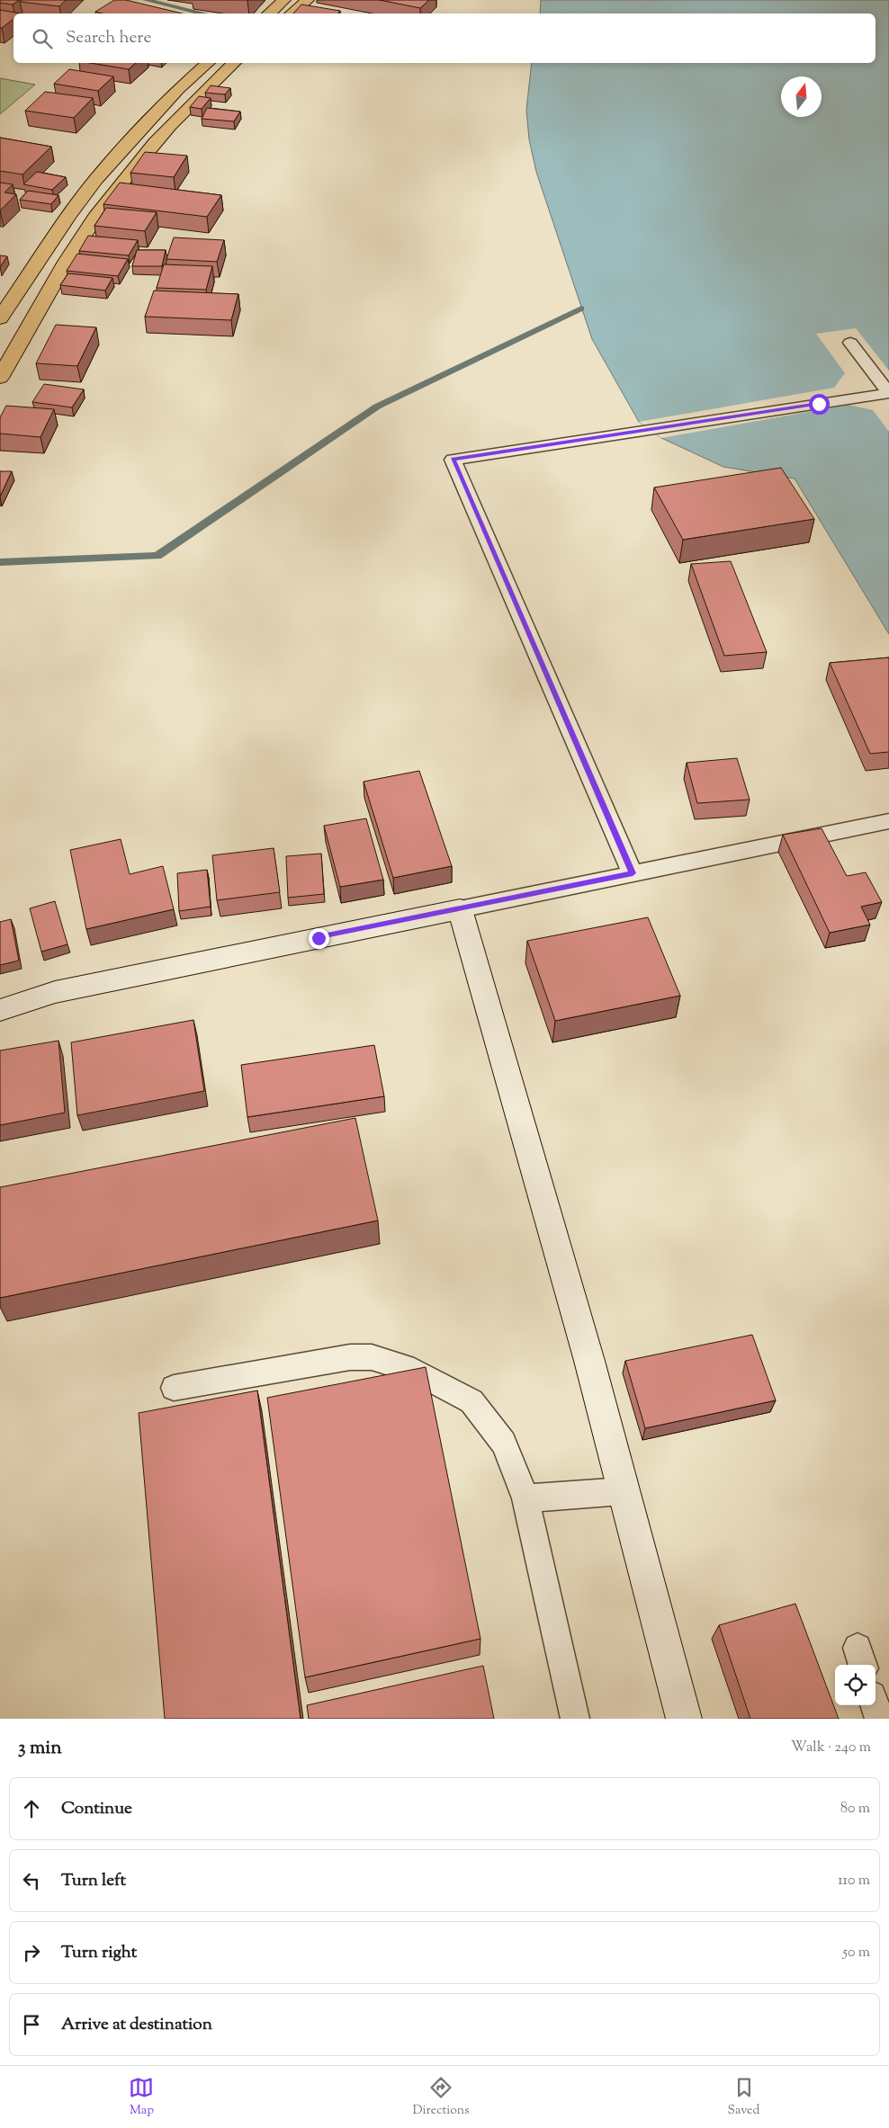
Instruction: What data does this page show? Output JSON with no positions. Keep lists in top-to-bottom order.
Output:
{
  "north": "top",
  "page": {
    "search": "Search here",
    "heading": ["3 min", "Walk · 240 m"],
    "list": [
      ["Continue", "80 m"],
      ["Turn left", "110 m"],
      ["Turn right", "50 m"],
      "Arrive at destination"
    ],
    "nav": ["Map", "Directions", "Saved"]
  }
}
